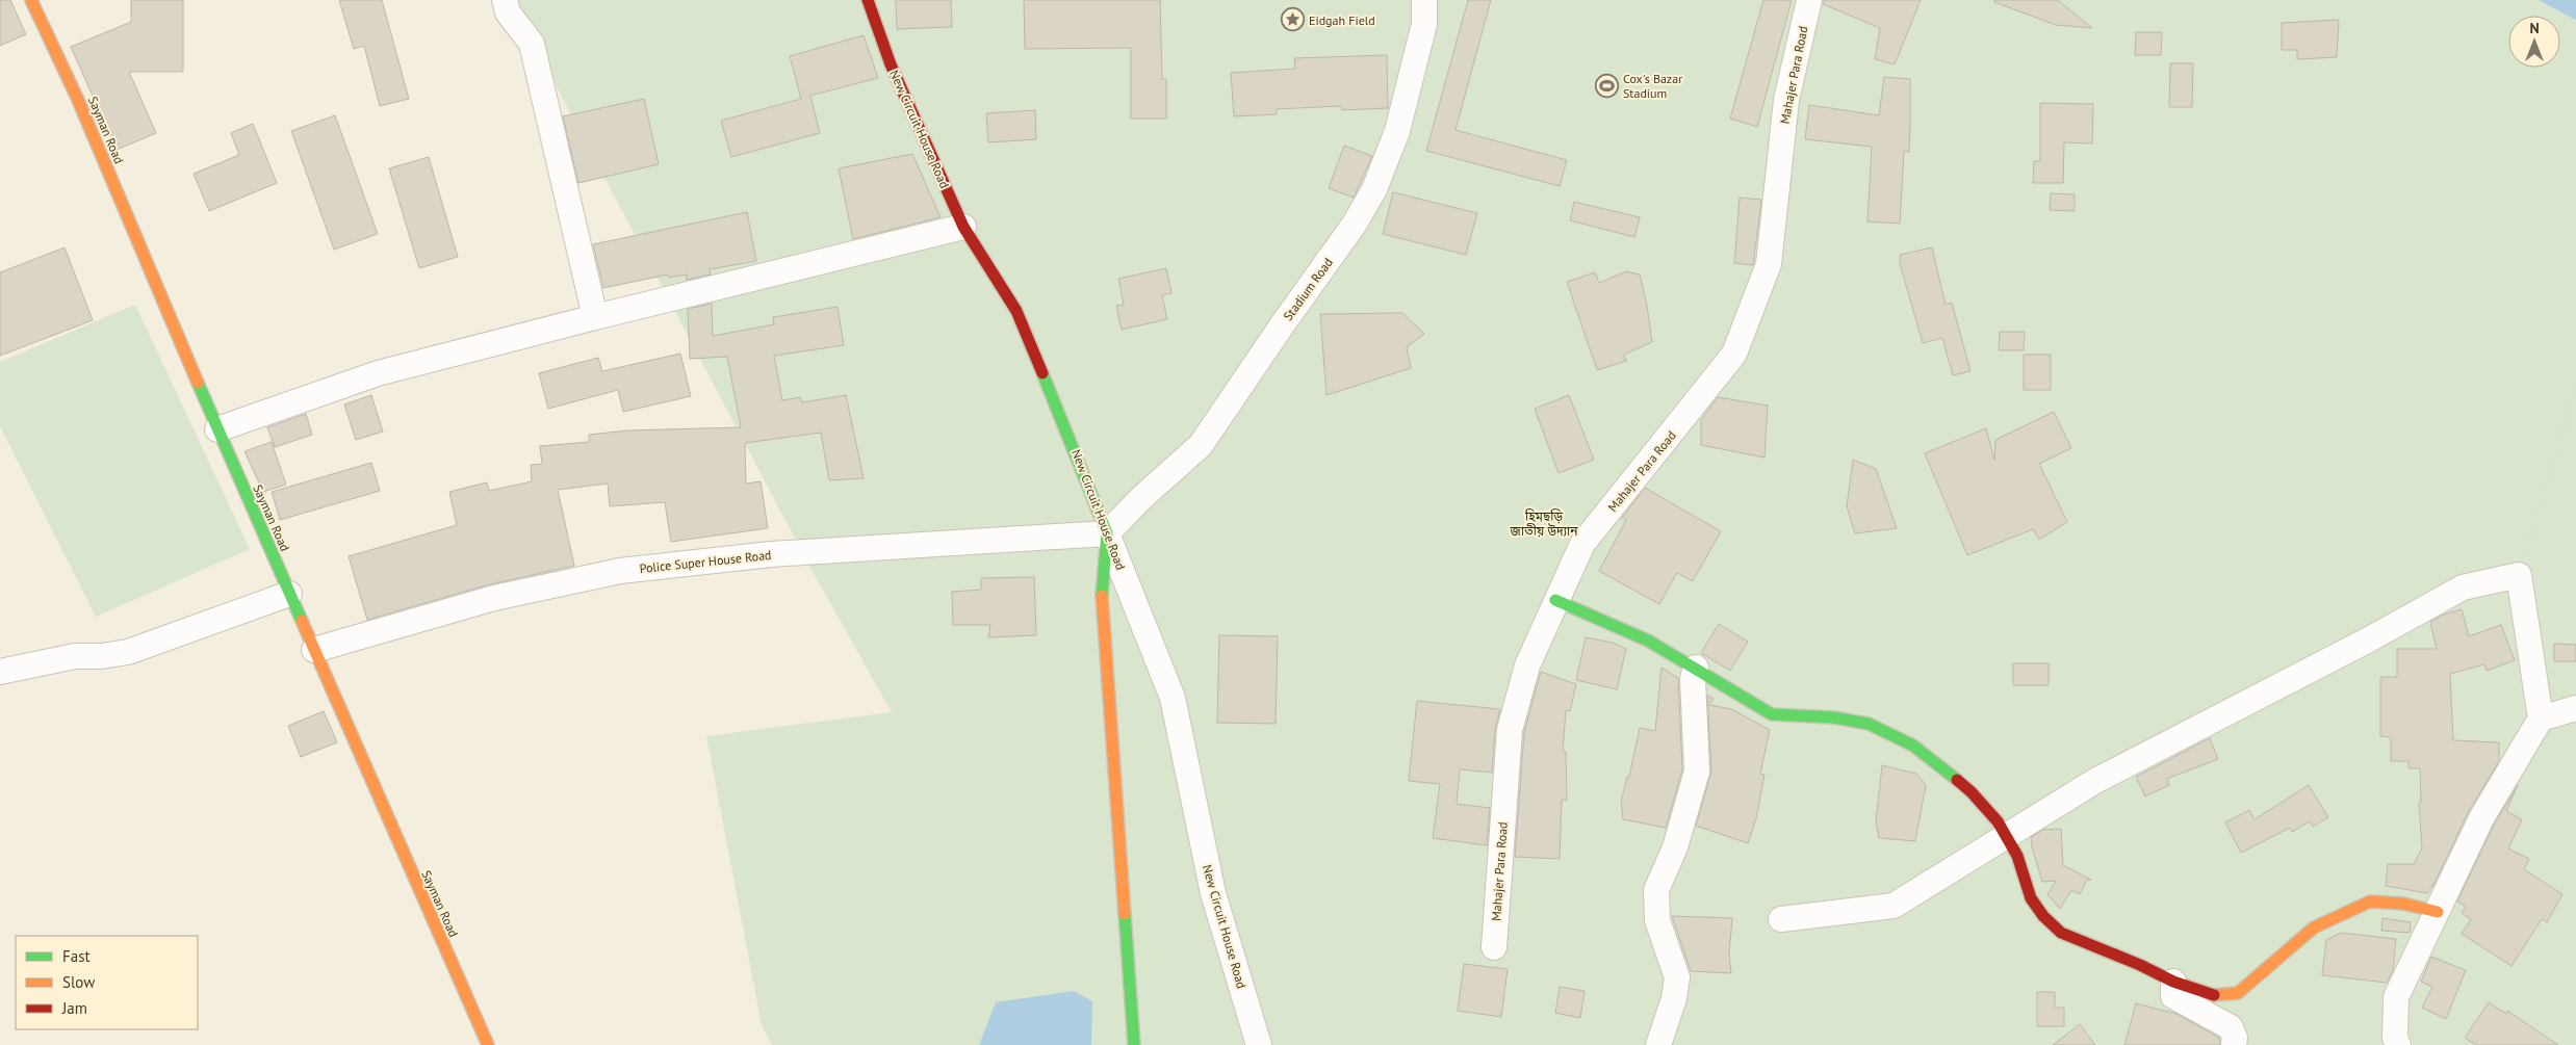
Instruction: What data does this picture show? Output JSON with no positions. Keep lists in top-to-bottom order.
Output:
{
  "streets": {
    "street": [
      "Mahajer Para Road",
      "New Circuit House Road",
      "Sayman Road",
      "Stadium Road",
      "Police Super House Road"
    ]
  },
  "crossings": [
    ["New Circuit House Road", "Stadium Road"],
    ["New Circuit House Road", "Police Super House Road"],
    ["Sayman Road", "Police Super House Road"],
    ["Stadium Road", "Police Super House Road"]
  ],
  "parks": ["হিমছড়ি জাতীয় উদ্যান"],
  "places": {
    "place": ["Eidgah Field"],
    "sports": ["Cox's Bazar Stadium"]
  },
  "legend": ["Fast", "Slow", "Jam"],
  "north": "top"
}
